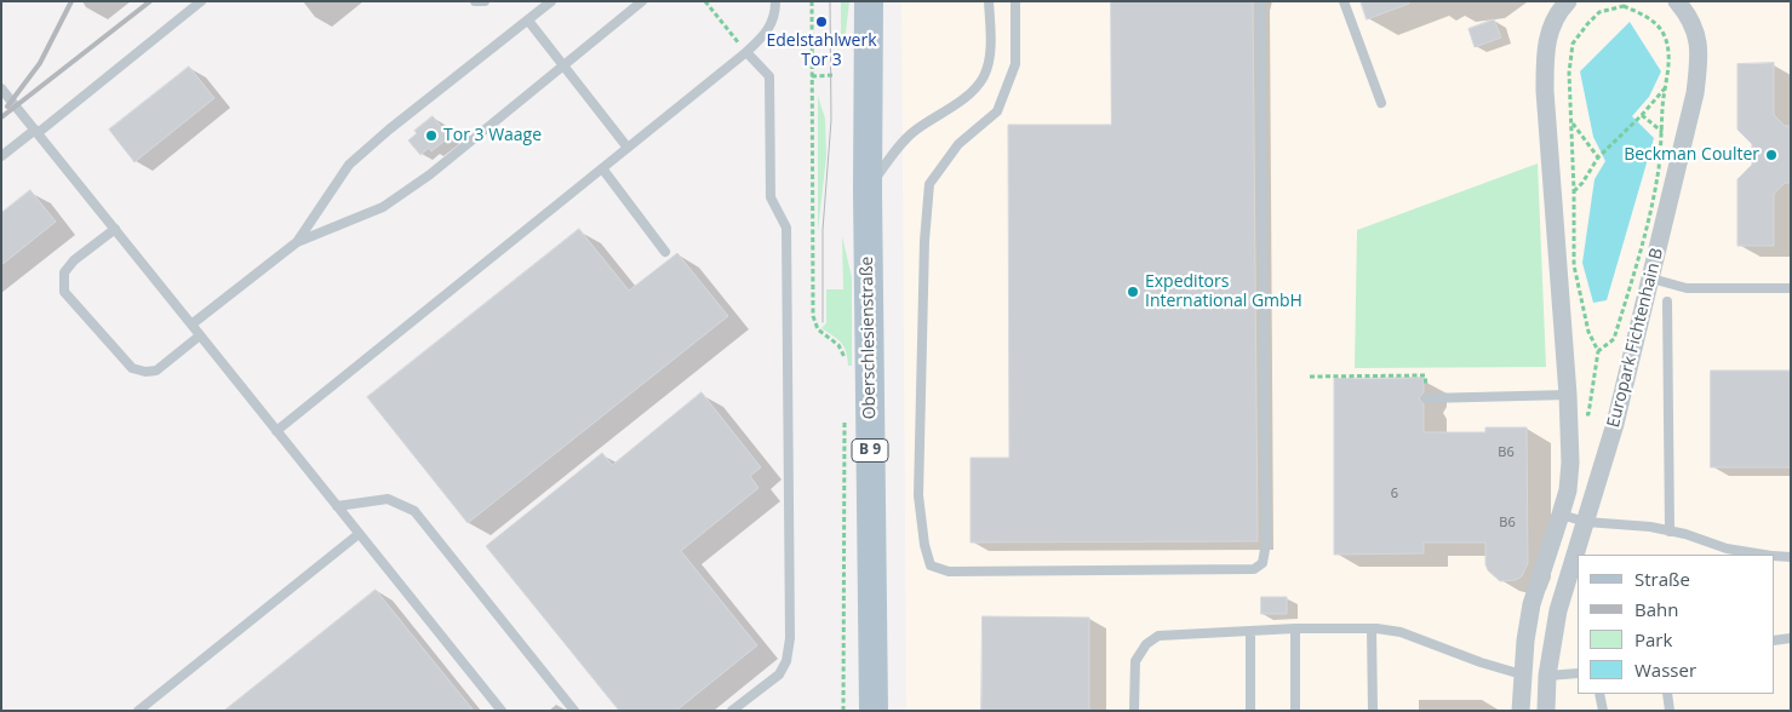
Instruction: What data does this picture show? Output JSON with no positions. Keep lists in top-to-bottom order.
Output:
{
  "streets": {
    "main road": ["Oberschlesienstraße", "B 9"],
    "street": ["Europark Fichtenhain B"]
  },
  "places": [
    "Edelstahlwerk Tor 3",
    "Tor 3 Waage",
    "Beckman Coulter",
    "Expeditors International GmbH"
  ],
  "house_numbers": ["B6", "6", "B6"],
  "legend": [
    "Straße",
    "Bahn",
    "Park",
    "Wasser"
  ]
}
